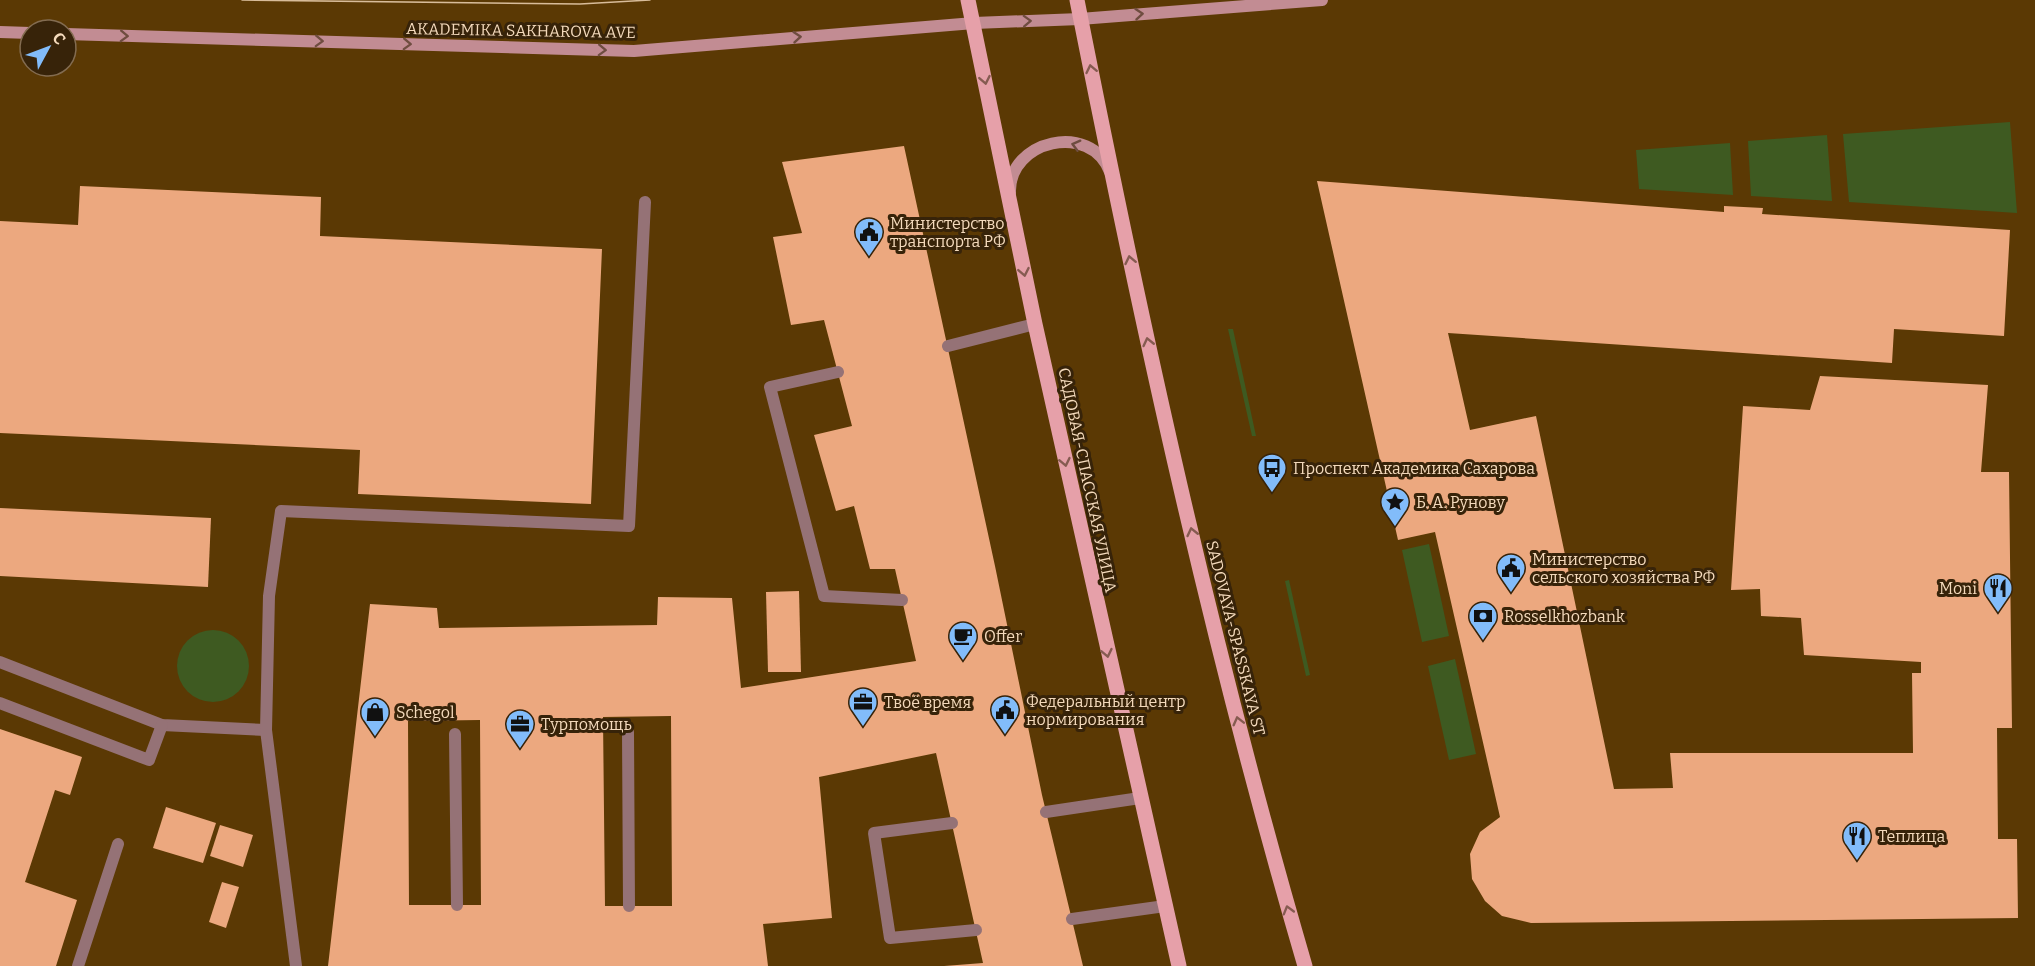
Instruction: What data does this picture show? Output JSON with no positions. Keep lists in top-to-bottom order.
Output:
{
  "streets": {
    "main road": ["AKADEMIKA SAKHAROVA AVE", "САДОВАЯ-СПАССКАЯ УЛИЦА", "SADOVAYA-SPASSKAYA ST"]
  },
  "crossings": [
    ["AKADEMIKA SAKHAROVA AVE", "САДОВАЯ-СПАССКАЯ УЛИЦА"]
  ],
  "one_way": ["AKADEMIKA SAKHAROVA AVE", "САДОВАЯ-СПАССКАЯ УЛИЦА", "SADOVAYA-SPASSKAYA ST"],
  "places": {
    "public building": ["Министерство транспорта РФ", "Министерство сельского хозяйства РФ", "Федеральный центр нормирования"],
    "bus stop": ["Проспект Академика Сахарова"],
    "place": ["Б. А. Рунову"],
    "restaurant": ["Moni", "Теплица"],
    "bank": ["Rosselkhozbank"],
    "cafe": ["Offer"],
    "office": ["Твоё время", "Турпомощь"],
    "shop": ["Schegol"]
  },
  "north": "top right"
}
